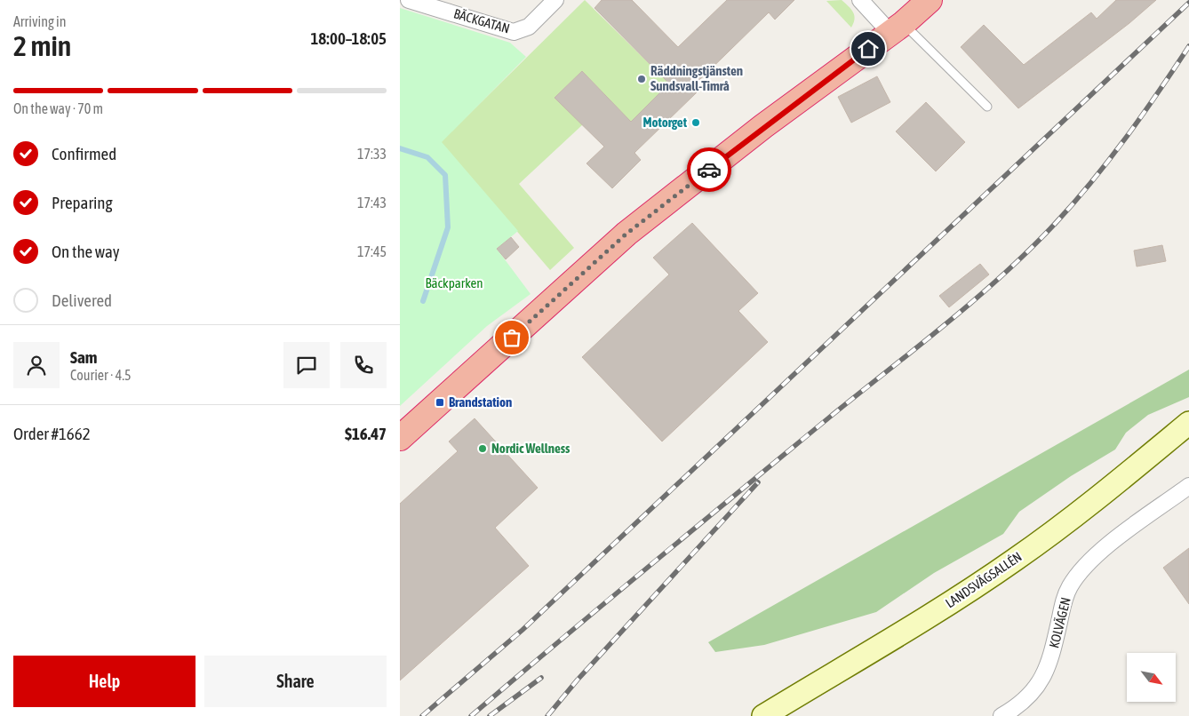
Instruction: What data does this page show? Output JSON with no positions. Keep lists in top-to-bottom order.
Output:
{
  "streets": {
    "main road": ["LANDSVÄGSALLÉN"],
    "street": ["BÄCKGATAN", "KOLVÄGEN"]
  },
  "parks": ["Bäckparken"],
  "places": {
    "other": ["Räddningstjänsten Sundsvall-Timrå", "Motorget", "Nordic Wellness"],
    "transit": ["Brandstation"]
  },
  "north": "bottom right",
  "page": {
    "heading": ["2 min", "Arriving in", "18:00–18:05"],
    "panel": [
      "Sam",
      "Courier · 4.5",
      "Order #1662",
      "$16.47"
    ],
    "bar": "On the way · 70 m",
    "list": [
      ["Confirmed", "17:33"],
      ["Preparing", "17:43"],
      ["On the way", "17:45"],
      "Delivered"
    ],
    "buttons": ["Help", "Share"]
  }
}
